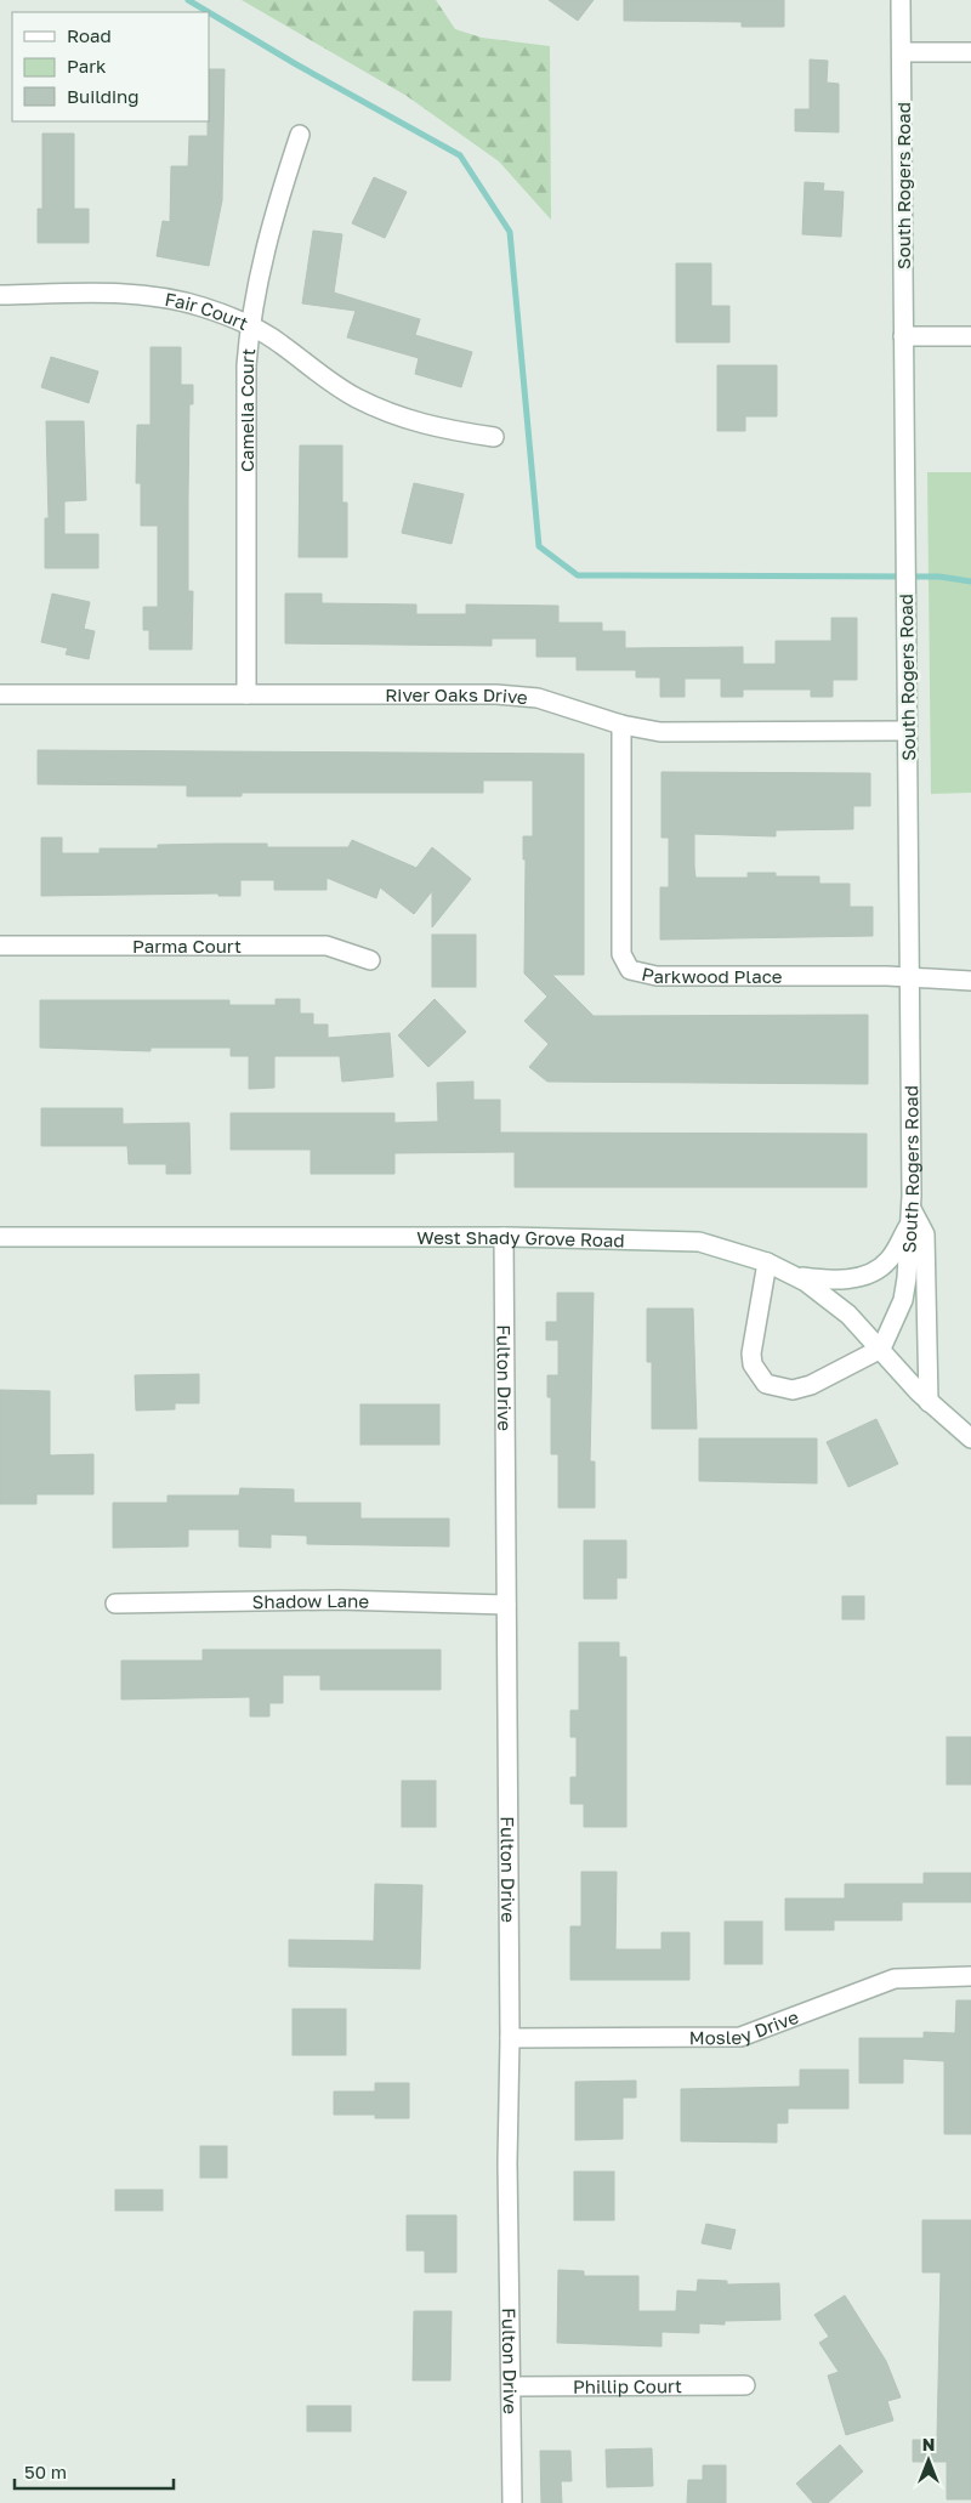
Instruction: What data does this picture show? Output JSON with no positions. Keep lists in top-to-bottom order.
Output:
{
  "streets": {
    "street": [
      "South Rogers Road",
      "Fair Court",
      "Camelia Court",
      "River Oaks Drive",
      "Parma Court",
      "Parkwood Place",
      "West Shady Grove Road",
      "Fulton Drive",
      "Shadow Lane",
      "Mosley Drive",
      "Phillip Court"
    ]
  },
  "crossings": [
    ["South Rogers Road", "River Oaks Drive"],
    ["South Rogers Road", "Parkwood Place"],
    ["South Rogers Road", "West Shady Grove Road"],
    ["Fair Court", "Camelia Court"],
    ["Camelia Court", "River Oaks Drive"],
    ["River Oaks Drive", "Parkwood Place"],
    ["West Shady Grove Road", "Fulton Drive"],
    ["Fulton Drive", "Shadow Lane"],
    ["Fulton Drive", "Mosley Drive"],
    ["Fulton Drive", "Phillip Court"]
  ],
  "legend": ["Road", "Park", "Building"],
  "scale_bar": "50 m",
  "north": "top"
}
